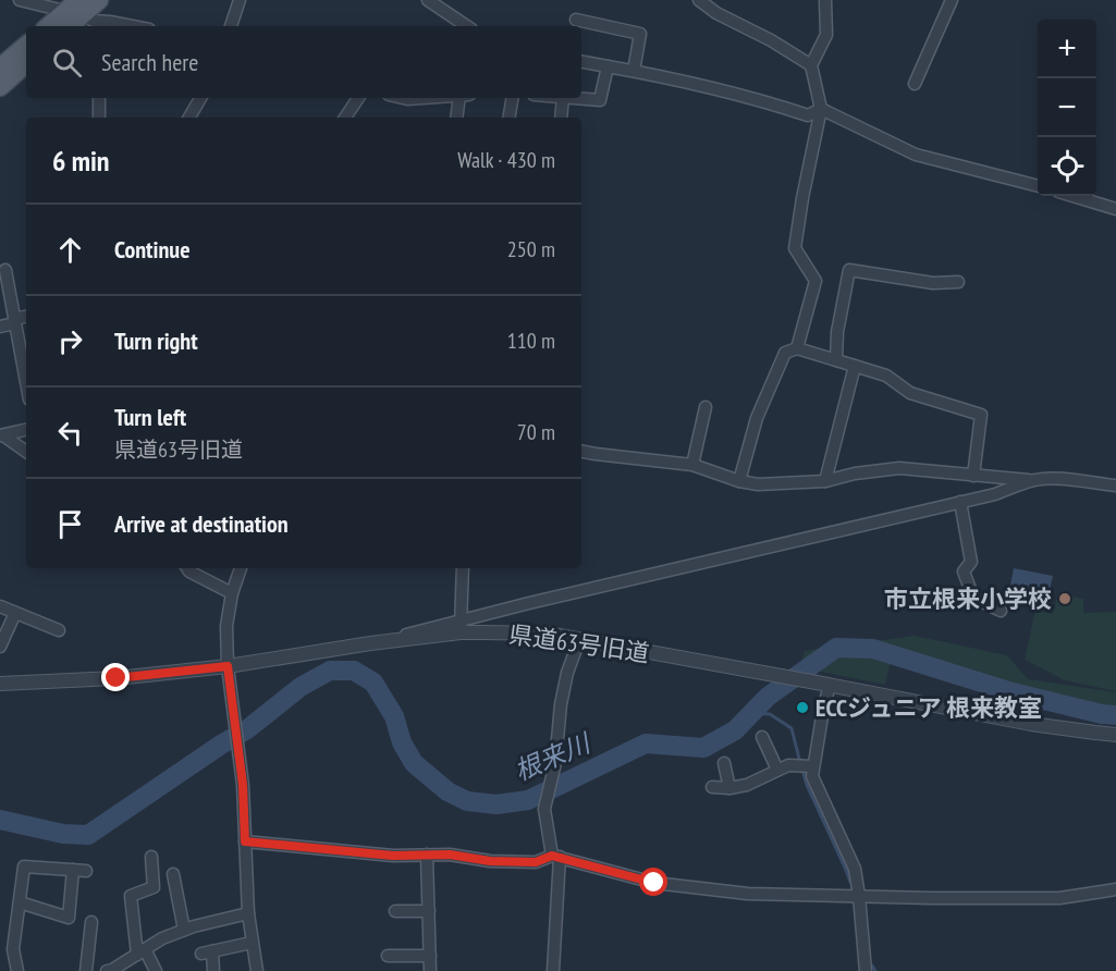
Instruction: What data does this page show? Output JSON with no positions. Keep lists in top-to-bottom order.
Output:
{
  "streets": {
    "street": ["県道63号旧道"]
  },
  "water": ["根来川"],
  "places": ["市立根来小学校", "ECCジュニア 根来教室"],
  "page": {
    "map_buttons": ["+", "−"],
    "search": "Search here",
    "heading": ["6 min", "Walk · 430 m"],
    "list": [
      ["Continue", "250 m"],
      ["Turn right", "110 m"],
      ["Turn left", "県道63号旧道", "70 m"],
      "Arrive at destination"
    ]
  }
}
